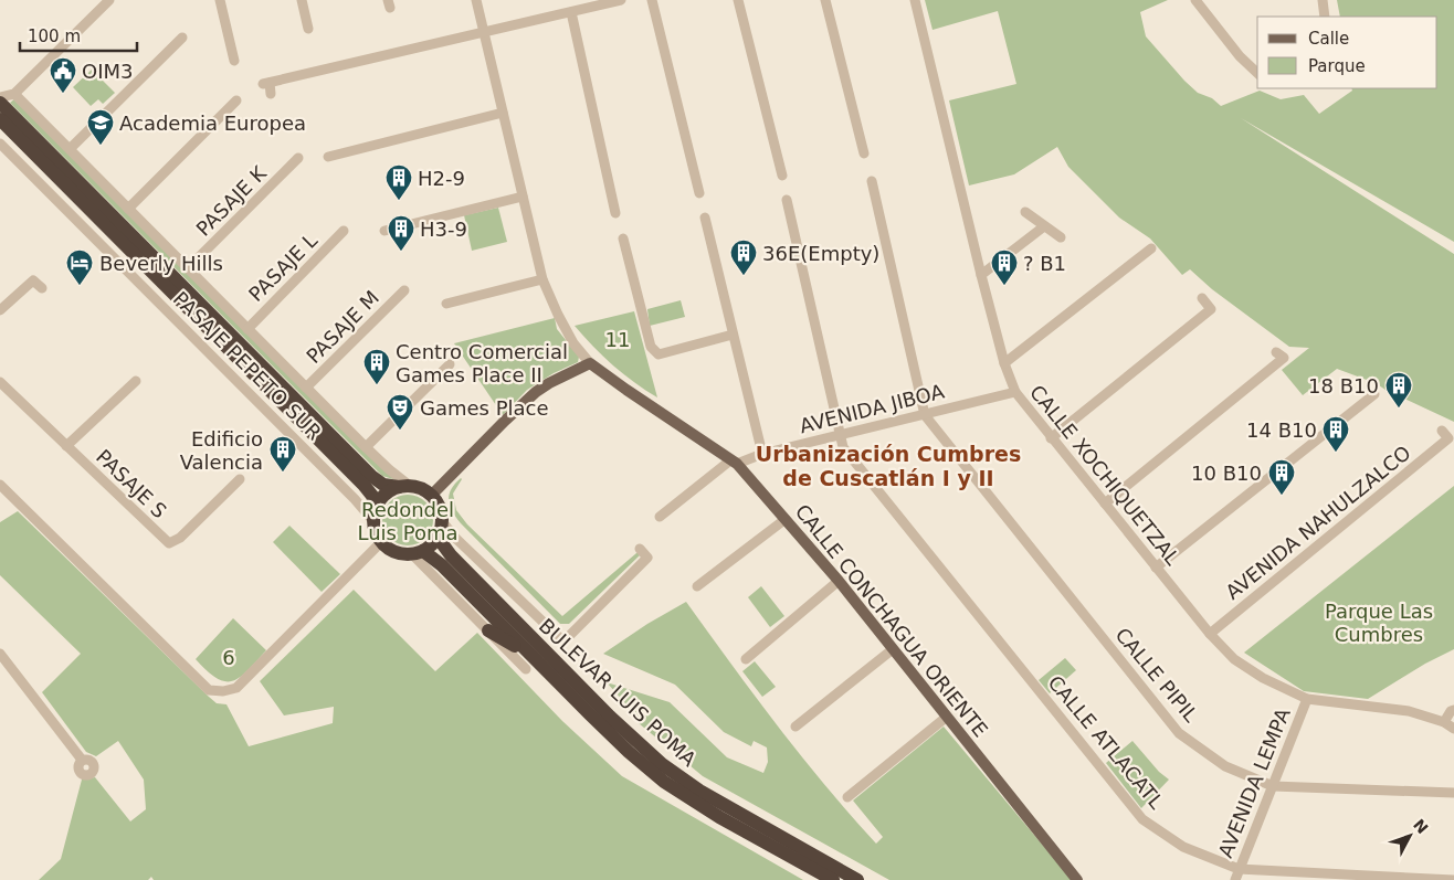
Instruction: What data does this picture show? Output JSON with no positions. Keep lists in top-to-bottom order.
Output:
{
  "streets": {
    "highway": ["BULEVAR LUIS POMA"],
    "main road": ["CALLE CONCHAGUA ORIENTE"],
    "street": [
      "PASAJE K",
      "PASAJE L",
      "PASAJE M",
      "PASAJE PEPETO SUR",
      "AVENIDA JIBOA",
      "CALLE XOCHIQUETZAL",
      "PASAJE S",
      "AVENIDA NAHULZALCO",
      "CALLE PIPIL",
      "CALLE ATLACATL",
      "AVENIDA LEMPA"
    ]
  },
  "crossings": [
    ["PASAJE PEPETO SUR", "BULEVAR LUIS POMA"],
    ["AVENIDA JIBOA", "CALLE XOCHIQUETZAL"],
    ["AVENIDA JIBOA", "CALLE CONCHAGUA ORIENTE"],
    ["AVENIDA JIBOA", "CALLE PIPIL"],
    ["AVENIDA JIBOA", "CALLE ATLACATL"],
    ["CALLE XOCHIQUETZAL", "AVENIDA NAHULZALCO"],
    ["CALLE XOCHIQUETZAL", "AVENIDA LEMPA"],
    ["CALLE PIPIL", "AVENIDA LEMPA"],
    ["CALLE ATLACATL", "AVENIDA LEMPA"]
  ],
  "districts": ["Urbanización Cumbres de Cuscatlán I y II"],
  "parks": [
    "11",
    "Redondel Luis Poma",
    "Parque Las Cumbres",
    "6"
  ],
  "places": {
    "public building": ["OIM3"],
    "school or university": ["Academia Europea"],
    "building": [
      "H2-9",
      "H3-9",
      "36E(Empty)",
      "? B1",
      "Centro Comercial Games Place II",
      "18 B10",
      "14 B10",
      "Edificio Valencia",
      "10 B10"
    ],
    "hotel": ["Beverly Hills"],
    "theatre": ["Games Place"]
  },
  "legend": ["Calle", "Parque"],
  "scale_bar": "100 m",
  "north": "top right"
}
